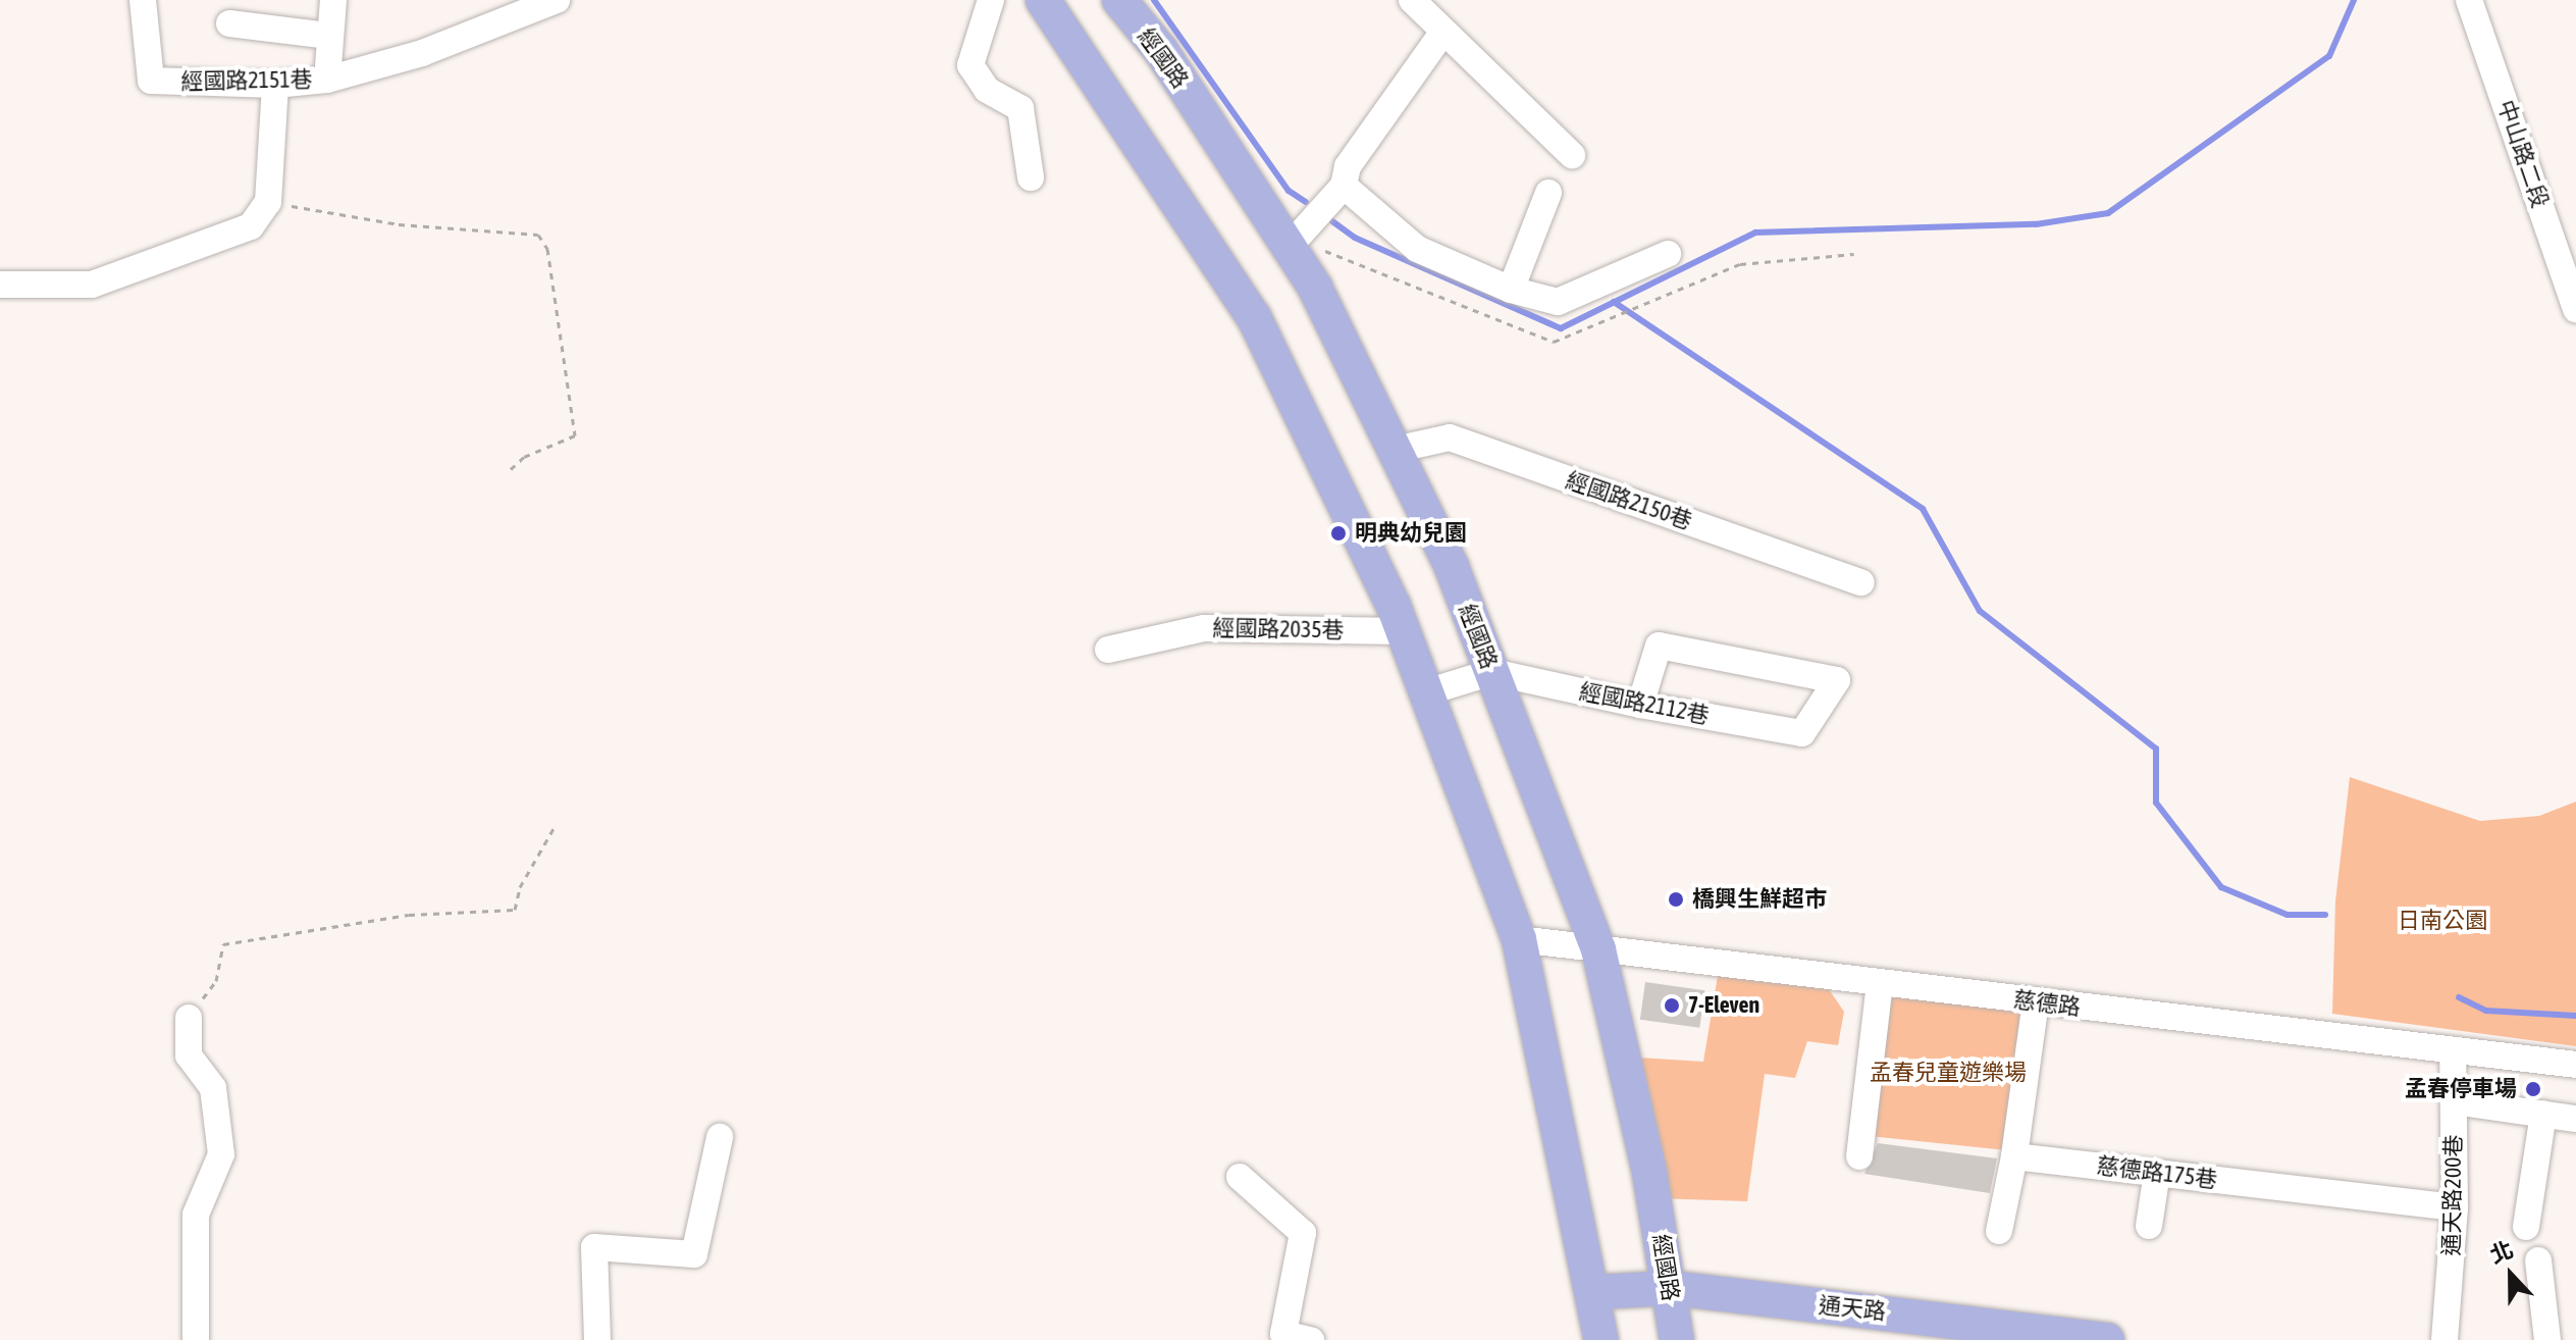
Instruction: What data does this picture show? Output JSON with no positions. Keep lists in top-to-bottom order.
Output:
{
  "streets": {
    "main road": ["經國路", "通天路"],
    "street": [
      "經國路2151巷",
      "中山路二段",
      "經國路2150巷",
      "經國路2035巷",
      "經國路2112巷",
      "慈德路",
      "慈德路175巷",
      "通天路200巷"
    ]
  },
  "crossings": [
    ["經國路", "經國路2150巷"],
    ["經國路", "經國路2112巷"],
    ["經國路", "慈德路"],
    ["經國路", "通天路"],
    ["慈德路", "通天路200巷"],
    ["慈德路175巷", "通天路200巷"]
  ],
  "parks": ["日南公園", "孟春兒童遊樂場"],
  "places": [
    "明典幼兒園",
    "橋興生鮮超市",
    "7-Eleven",
    "孟春停車場"
  ],
  "north": "top"
}
